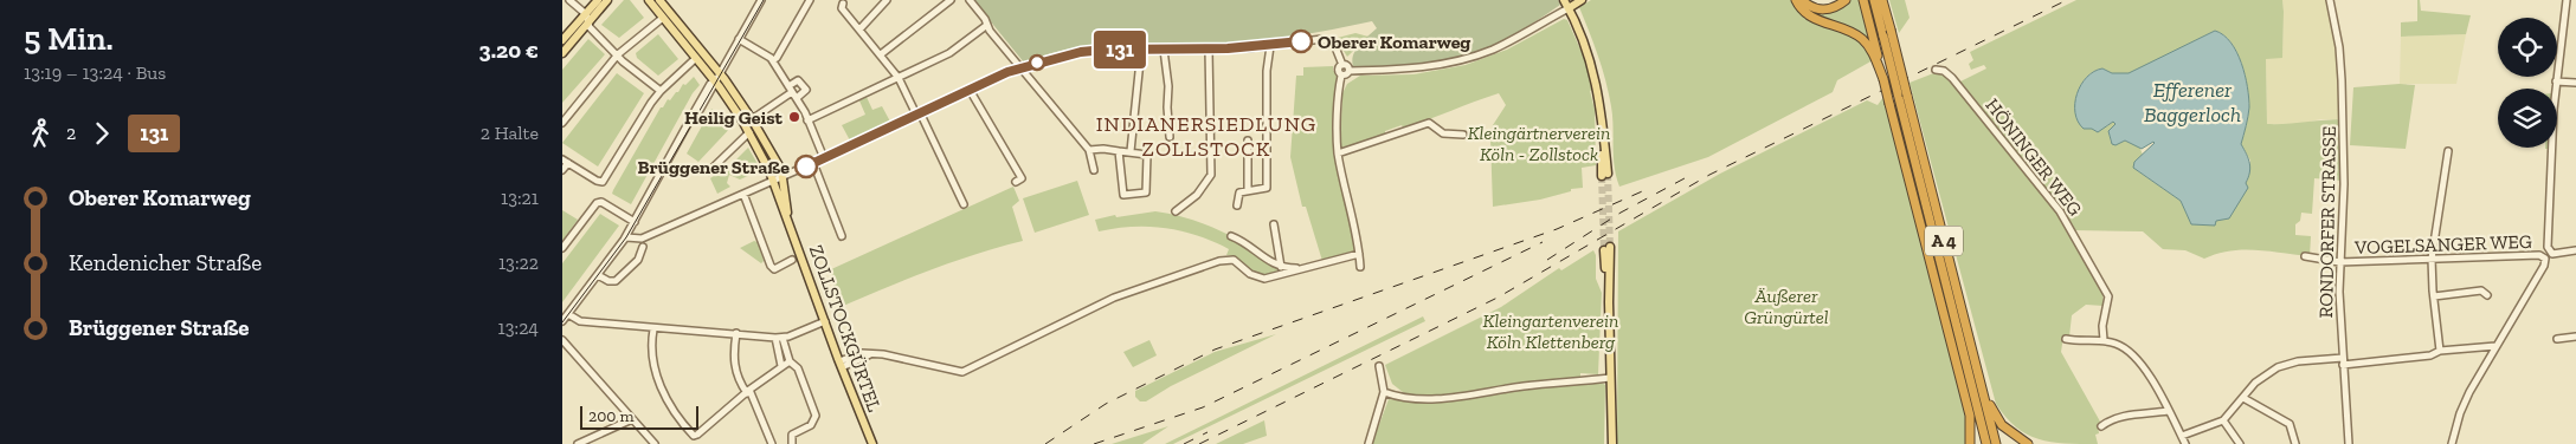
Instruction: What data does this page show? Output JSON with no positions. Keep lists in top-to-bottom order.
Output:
{
  "streets": {
    "highway": ["A 4"],
    "main road": ["ZOLLSTOCKGÜRTEL"],
    "street": ["HÖNINGER WEG", "RONDORFER STRASSE", "VOGELSANGER WEG"]
  },
  "crossings": [
    ["RONDORFER STRASSE", "VOGELSANGER WEG"]
  ],
  "districts": ["INDIANERSIEDLUNG ZOLLSTOCK"],
  "water": ["Efferener Baggerloch"],
  "parks": ["Kleingärtnerverein Köln - Zollstock", "Äußerer Grüngürtel", "Kleingartenverein Köln Klettenberg"],
  "places": ["Oberer Komarweg", "Heilig Geist", "Brüggener Straße"],
  "lines": ["bus line 131"],
  "scale_bar": "200 m",
  "page": {
    "heading": ["5 Min.", "13:19 – 13:24 · Bus", "3.20 €"],
    "on_map": "131",
    "legs": ["2", "131", "2 Halte"],
    "list": [
      {
        "name": "Oberer Komarweg",
        "value": "13:21"
      },
      {
        "name": "Kendenicher Straße",
        "value": "13:22"
      },
      {
        "name": "Brüggener Straße",
        "value": "13:24"
      }
    ],
    "scale": "200 m"
  }
}
